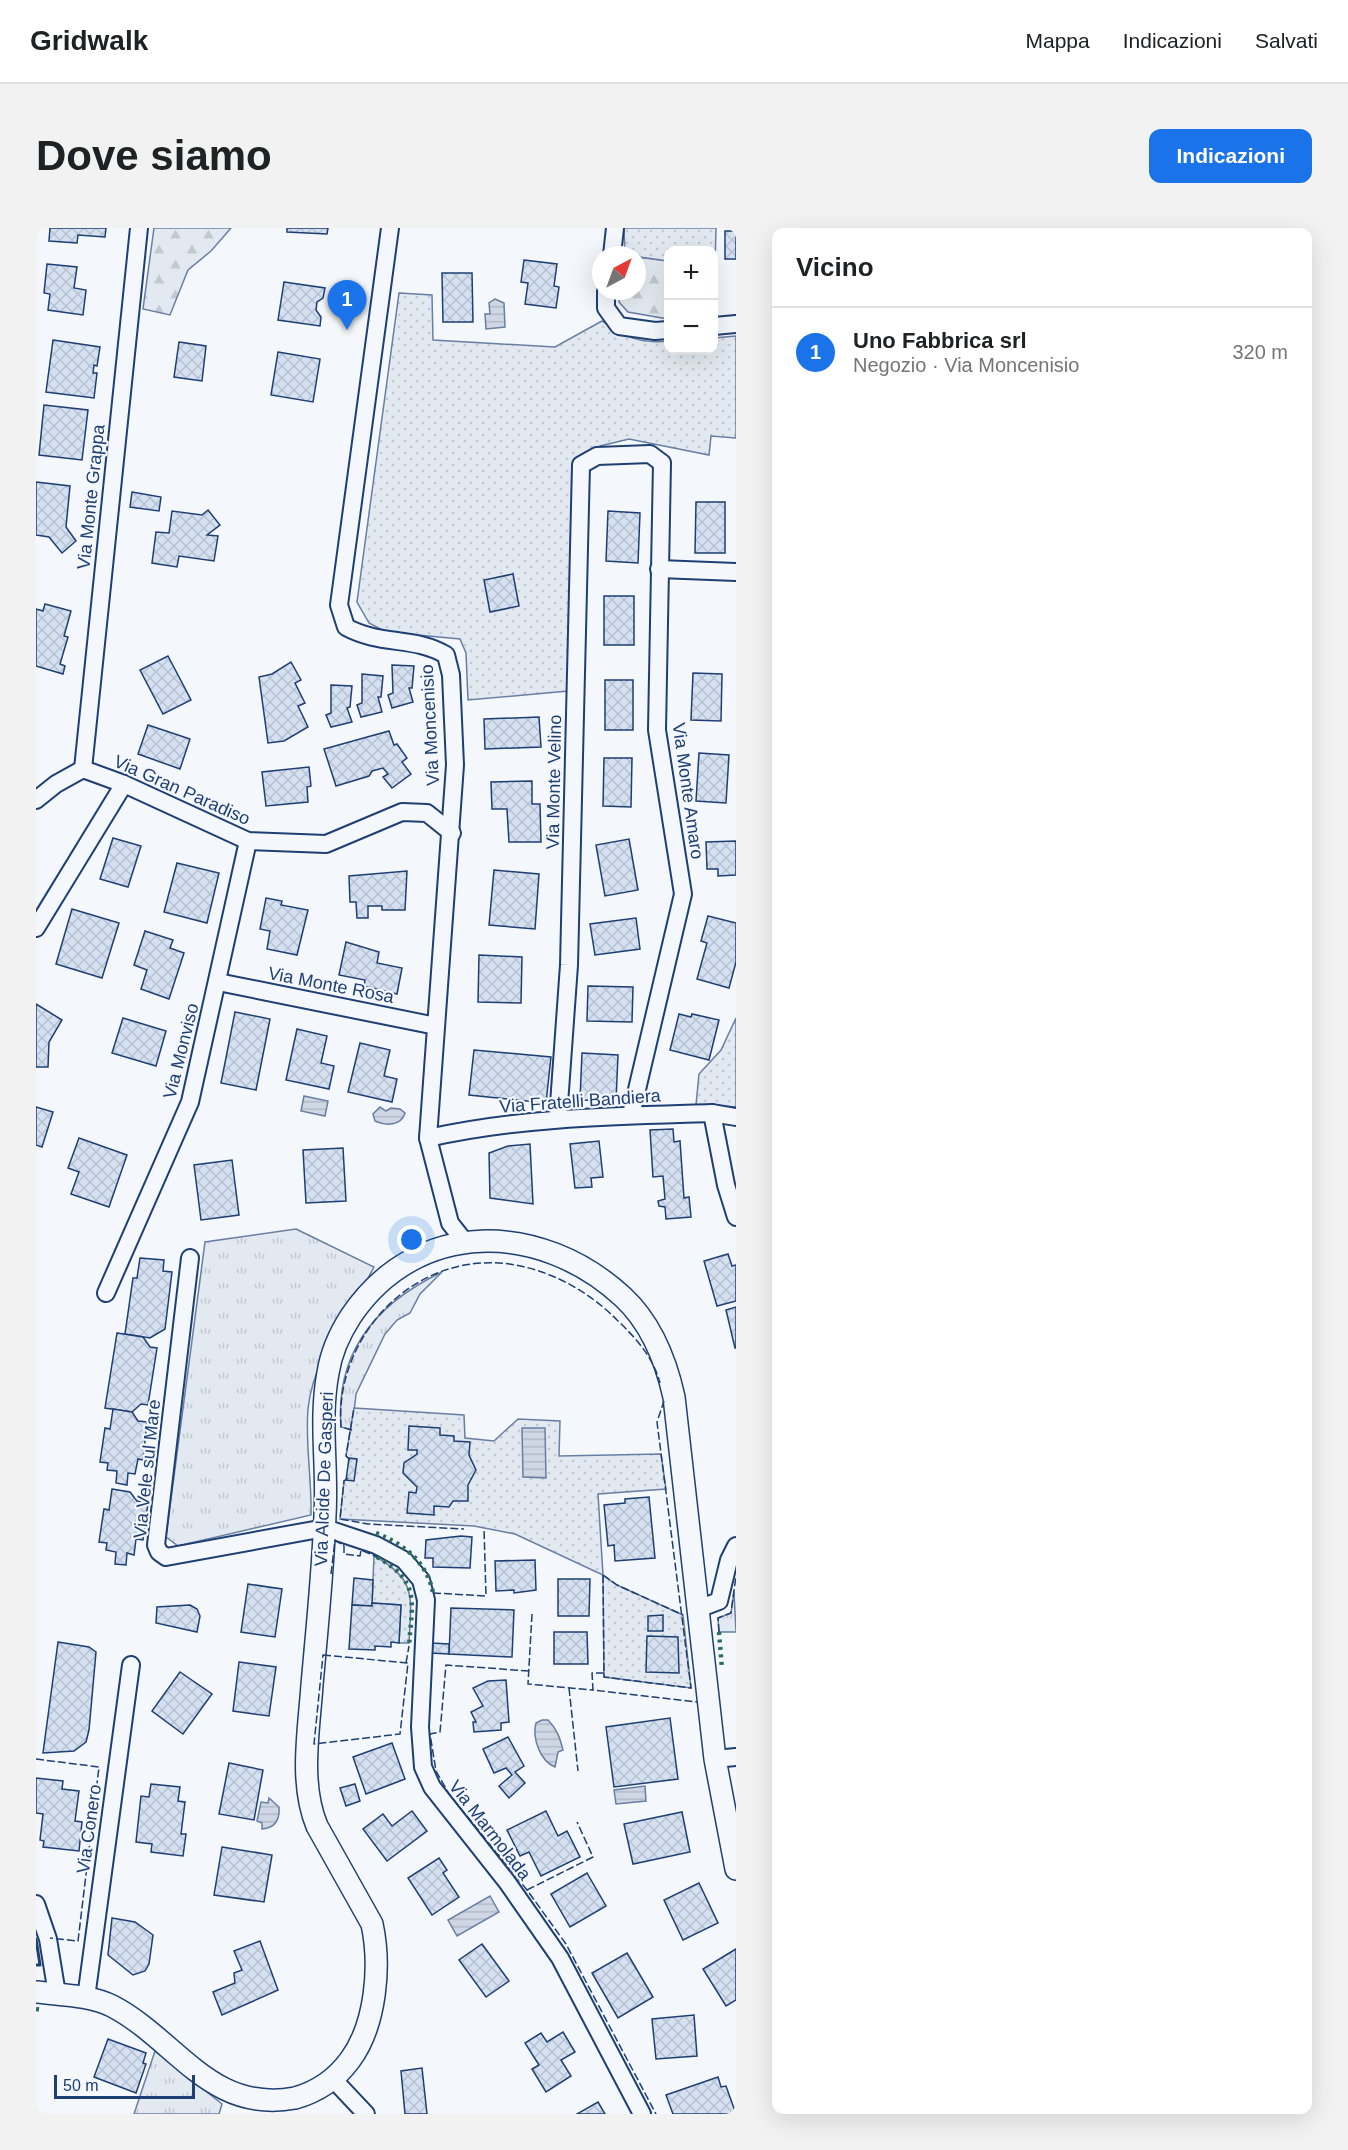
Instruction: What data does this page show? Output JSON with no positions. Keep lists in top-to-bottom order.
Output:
{
  "streets": {
    "street": [
      "Via Monte Grappa",
      "Via Moncenisio",
      "Via Monte Velino",
      "Via Gran Paradiso",
      "Via Monte Amaro",
      "Via Monte Rosa",
      "Via Monviso",
      "Via Fratelli Bandiera",
      "Via Vele sul Mare",
      "Via Alcide De Gasperi",
      "Via Conero",
      "Via Marmolada"
    ]
  },
  "crossings": [
    ["Via Monte Grappa", "Via Gran Paradiso"],
    ["Via Moncenisio", "Via Gran Paradiso"],
    ["Via Moncenisio", "Via Monte Rosa"],
    ["Via Moncenisio", "Via Fratelli Bandiera"],
    ["Via Moncenisio", "Via Alcide De Gasperi"],
    ["Via Monte Velino", "Via Monte Amaro"],
    ["Via Monte Velino", "Via Fratelli Bandiera"],
    ["Via Gran Paradiso", "Via Monviso"],
    ["Via Monte Amaro", "Via Fratelli Bandiera"],
    ["Via Monte Rosa", "Via Monviso"],
    ["Via Vele sul Mare", "Via Alcide De Gasperi"],
    ["Via Vele sul Mare", "Via Marmolada"],
    ["Via Alcide De Gasperi", "Via Conero"],
    ["Via Alcide De Gasperi", "Via Marmolada"]
  ],
  "scale_bar": "50 m",
  "north": "top right",
  "page": {
    "header": "Gridwalk",
    "nav": ["Mappa", "Indicazioni", "Salvati"],
    "buttons": "Indicazioni",
    "title": "Dove siamo",
    "heading": "Vicino",
    "map_buttons": ["+", "−"],
    "pins": "1",
    "list": [
      {
        "mark": "1",
        "name": "Uno Fabbrica srl",
        "note": "Negozio · Via Moncenisio",
        "value": "320 m"
      }
    ],
    "scale": "50 m"
  }
}
